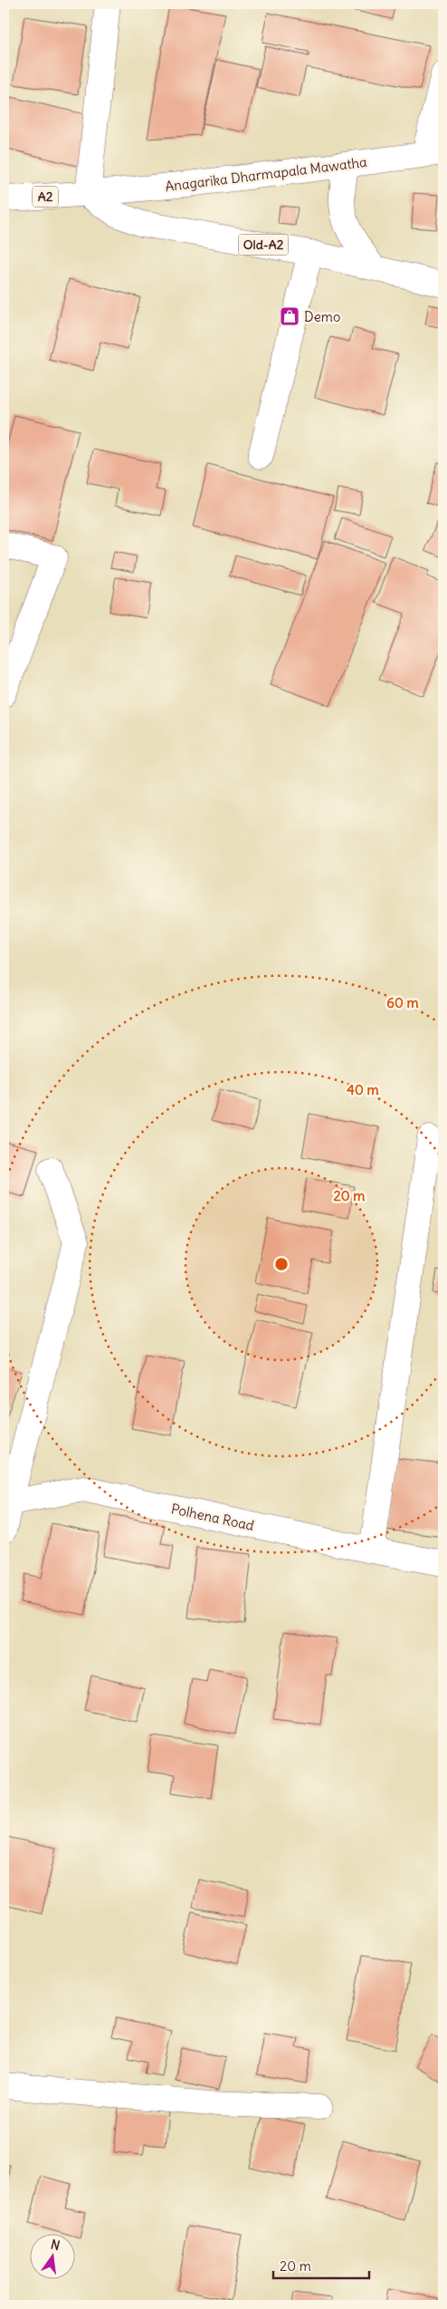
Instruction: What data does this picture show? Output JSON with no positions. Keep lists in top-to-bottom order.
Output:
{
  "streets": {
    "main road": [
      "Anagarika Dharmapala Mawatha",
      "A2",
      "Old-A2",
      "Polhena Road"
    ]
  },
  "crossings": [
    ["Anagarika Dharmapala Mawatha", "A2"],
    ["Anagarika Dharmapala Mawatha", "Old-A2"],
    ["A2", "Old-A2"]
  ],
  "places": {
    "shop": ["Demo"]
  },
  "scale_bar": "20 m",
  "north": "top",
  "rings": ["60 m", "40 m", "20 m"]
}
